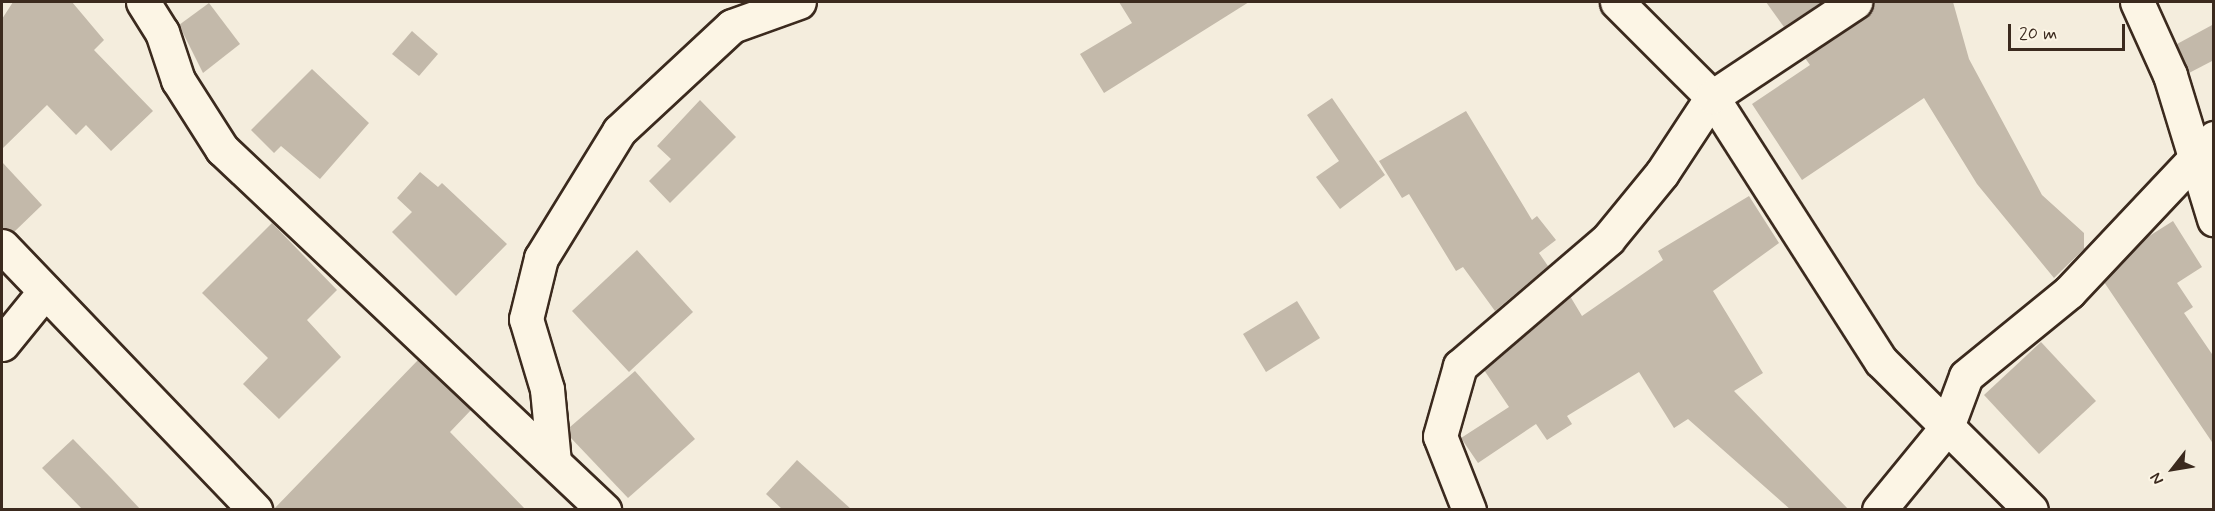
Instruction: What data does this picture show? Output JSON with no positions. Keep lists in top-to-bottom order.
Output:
{
  "scale_bar": "20 m",
  "north": "bottom left"
}
